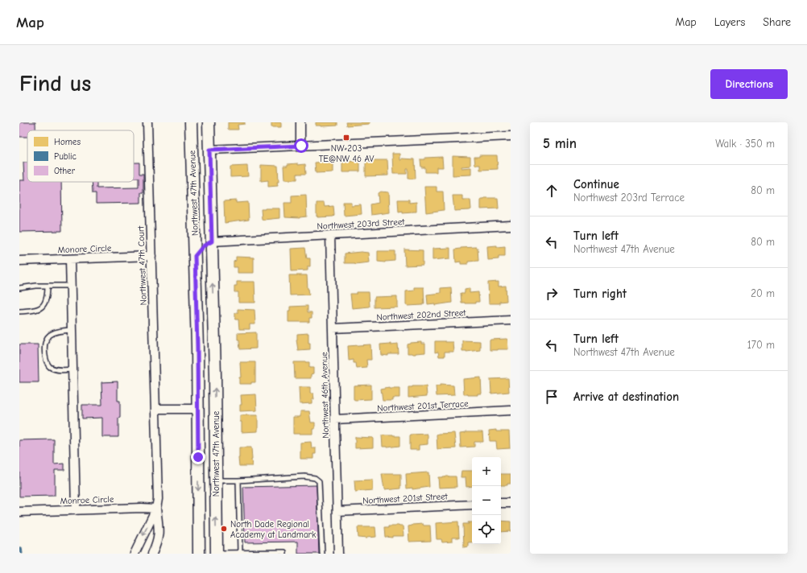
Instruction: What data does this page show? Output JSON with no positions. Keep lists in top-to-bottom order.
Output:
{
  "streets": {
    "main road": ["Northwest 47th Avenue"],
    "street": [
      "Northwest 203rd Street",
      "Monore Circle",
      "Northwest 47th Court",
      "Northwest 202nd Street",
      "Northwest 46th Avenue",
      "Northwest 201st Terrace",
      "Northwest 201st Street",
      "Monroe Circle"
    ]
  },
  "crossings": [
    ["Northwest 47th Avenue", "Northwest 203rd Street"],
    ["Northwest 203rd Street", "Northwest 46th Avenue"],
    ["Monore Circle", "Northwest 47th Court"],
    ["Northwest 47th Court", "Monroe Circle"],
    ["Northwest 202nd Street", "Northwest 46th Avenue"],
    ["Northwest 46th Avenue", "Northwest 201st Terrace"],
    ["Northwest 46th Avenue", "Northwest 201st Street"]
  ],
  "places": {
    "transit": ["NW 203 TE@NW 46 AV"],
    "other": ["North Dade Regional Academy at Landmark"]
  },
  "legend": ["Homes", "Public", "Other"],
  "page": {
    "header": "Map",
    "nav": ["Map", "Layers", "Share"],
    "buttons": "Directions",
    "title": "Find us",
    "heading": ["5 min", "Walk · 350 m"],
    "list": [
      ["Continue", "Northwest 203rd Terrace", "80 m"],
      ["Turn left", "Northwest 47th Avenue", "80 m"],
      ["Turn right", "20 m"],
      ["Turn left", "Northwest 47th Avenue", "170 m"],
      "Arrive at destination"
    ],
    "map_buttons": ["+", "−"]
  }
}
